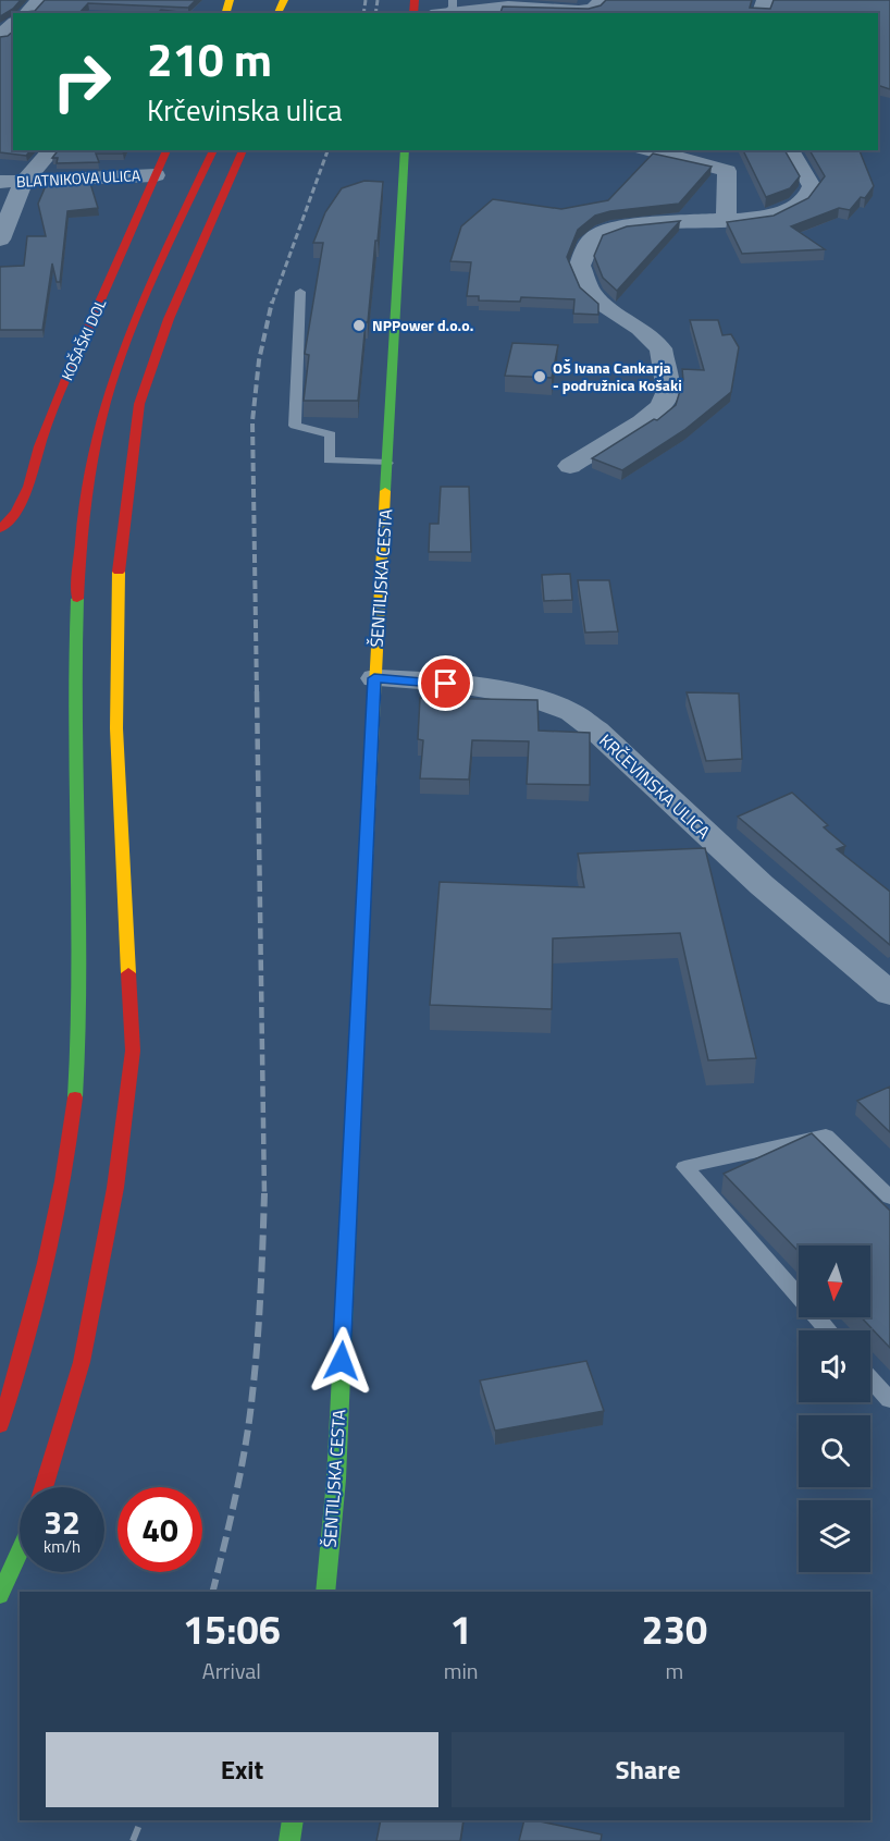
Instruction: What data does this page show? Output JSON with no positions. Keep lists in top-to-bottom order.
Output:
{
  "streets": {
    "main road": ["KOŠAŠKI DOL", "ŠENTILJSKA CESTA"],
    "street": ["BLATNIKOVA ULICA", "KRČEVINSKA ULICA"]
  },
  "crossings": [
    ["BLATNIKOVA ULICA", "KOŠAŠKI DOL"],
    ["ŠENTILJSKA CESTA", "KRČEVINSKA ULICA"]
  ],
  "places": ["NPPower d.o.o.", "OŠ Ivana Cankarja - podružnica Košaki"],
  "north": "bottom",
  "page": {
    "turn": ["210 m", "Krčevinska ulica"],
    "speed": "32 km/h",
    "limit": "40",
    "eta": [
      "15:06",
      "Arrival",
      "1",
      "min",
      "230",
      "m"
    ],
    "buttons": ["Exit", "Share"]
  }
}
